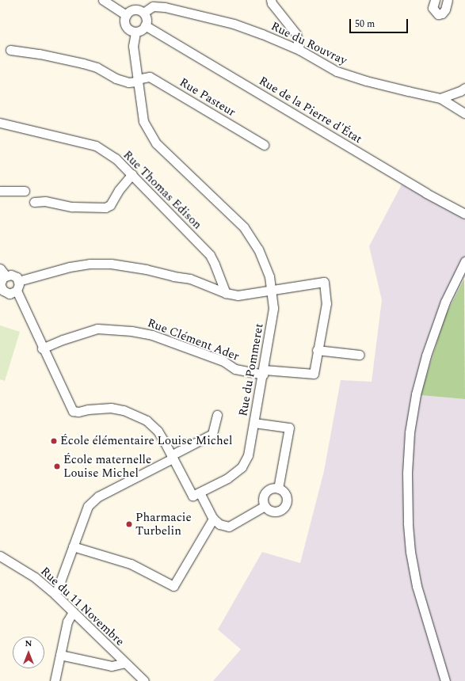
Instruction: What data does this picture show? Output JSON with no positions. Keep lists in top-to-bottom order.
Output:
{
  "streets": {
    "street": [
      "Rue du Rouvray",
      "Rue Pasteur",
      "Rue de la Pierre d'État",
      "Rue Thomas Edison",
      "Rue Clément Ader",
      "Rue du Pommeret",
      "Rue du 11 Novembre"
    ]
  },
  "crossings": [
    ["Rue du Rouvray", "Rue de la Pierre d'État"],
    ["Rue du Rouvray", "Rue du Pommeret"],
    ["Rue Pasteur", "Rue du Pommeret"],
    ["Rue de la Pierre d'État", "Rue du Pommeret"],
    ["Rue Clément Ader", "Rue du Pommeret"]
  ],
  "places": ["École élémentaire Louise Michel", "École maternelle Louise Michel", "Pharmacie Turbelin"],
  "scale_bar": "50 m",
  "north": "top"
}
